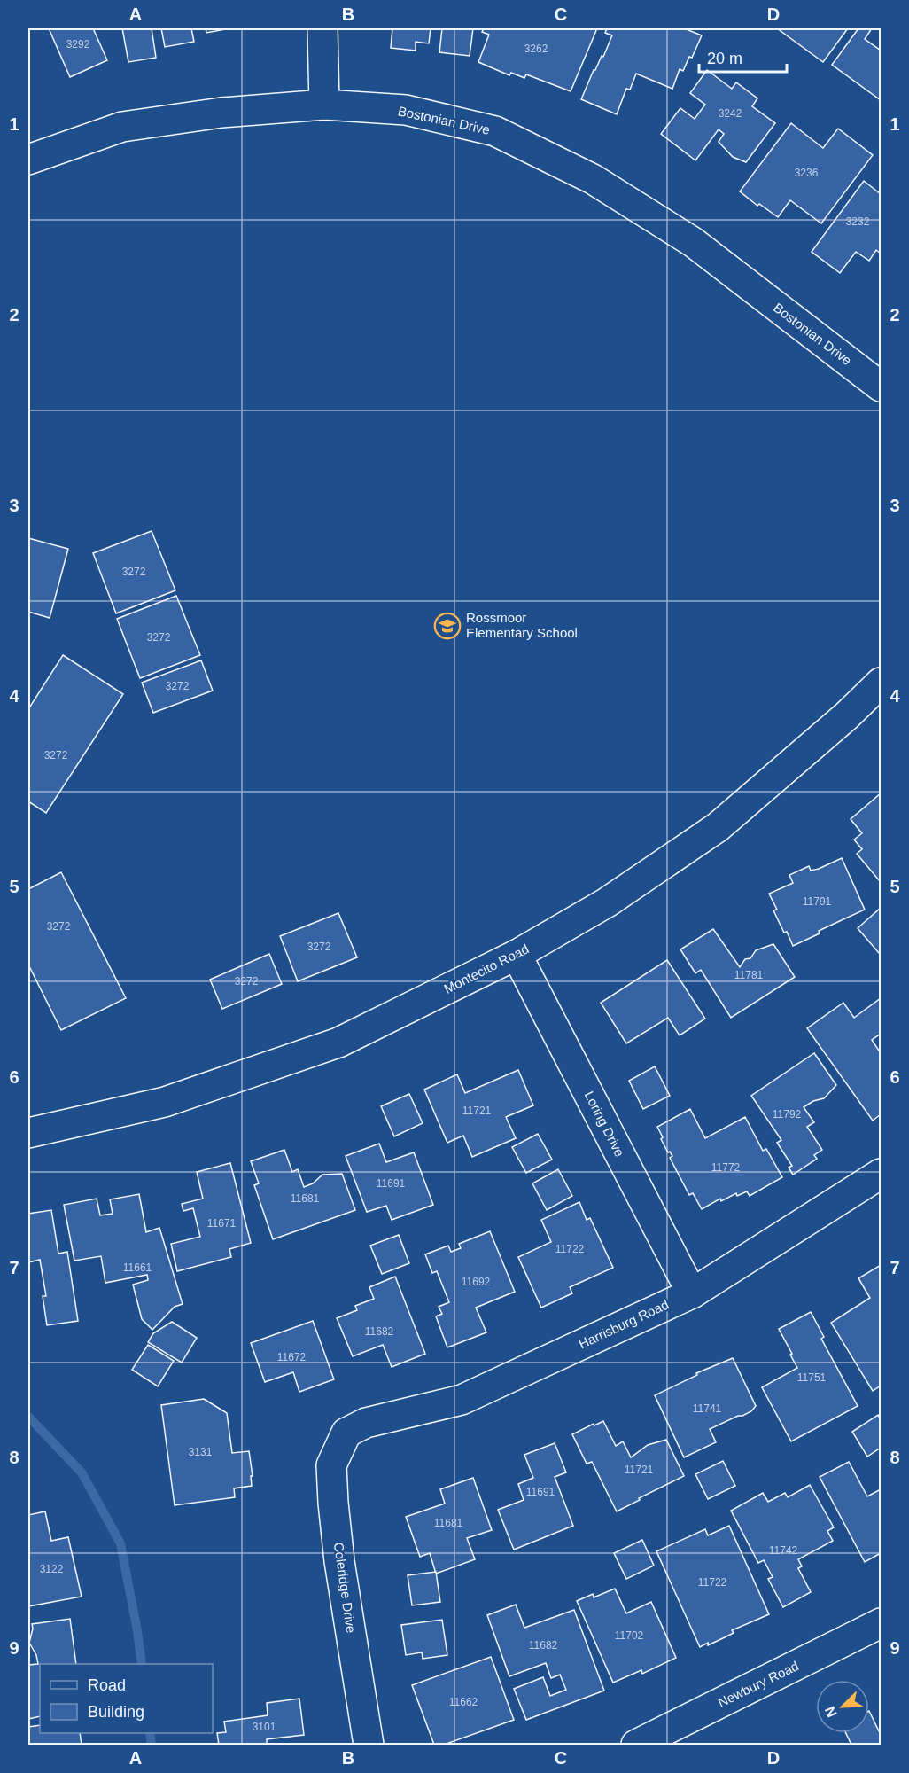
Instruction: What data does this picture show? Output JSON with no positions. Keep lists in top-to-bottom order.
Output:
{
  "streets": {
    "street": [
      "Bostonian Drive",
      "Montecito Road",
      "Loring Drive",
      "Harrisburg Road",
      "Coleridge Drive",
      "Newbury Road"
    ]
  },
  "crossings": [
    ["Montecito Road", "Loring Drive"],
    ["Loring Drive", "Harrisburg Road"],
    ["Harrisburg Road", "Coleridge Drive"]
  ],
  "places": {
    "school or university": ["Rossmoor Elementary School"]
  },
  "house_numbers": [
    "3292",
    "3262",
    "3242",
    "3236",
    "3232",
    "3272",
    "3272",
    "3272",
    "3272",
    "11791",
    "3272",
    "3272",
    "11781",
    "3272",
    "11721",
    "11792",
    "11772",
    "11691",
    "11681",
    "11671",
    "11722",
    "11661",
    "11692",
    "11682",
    "11672",
    "11751",
    "11741",
    "3131",
    "11721",
    "11691",
    "11681",
    "11742",
    "3122",
    "11722",
    "11702",
    "11682",
    "11662",
    "3101"
  ],
  "legend": ["Road", "Building"],
  "scale_bar": "20 m",
  "north": "bottom left",
  "grid": {
    "columns": [
      "A",
      "B",
      "C",
      "D"
    ],
    "rows": [
      "1",
      "2",
      "3",
      "4",
      "5",
      "6",
      "7",
      "8",
      "9"
    ]
  }
}
